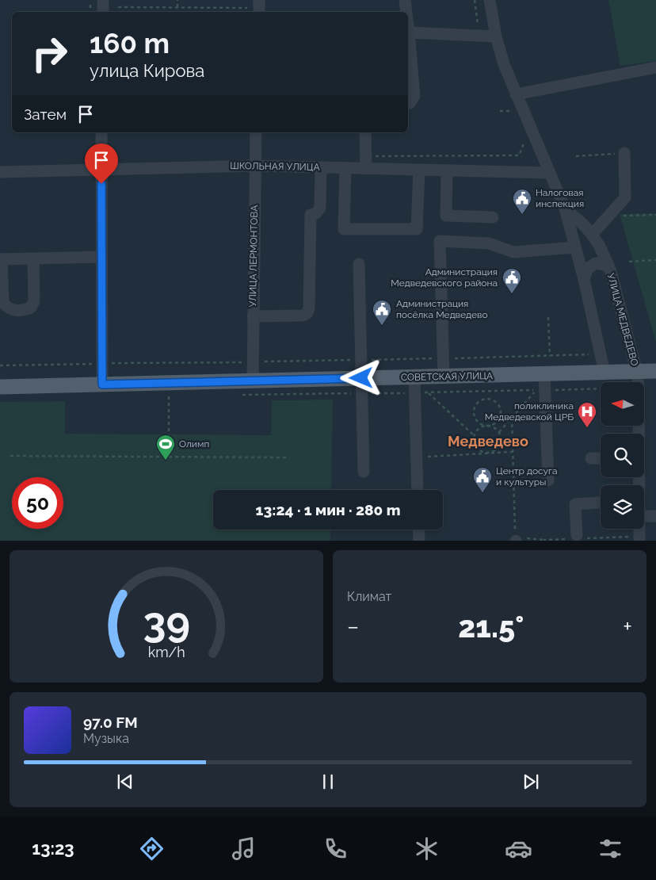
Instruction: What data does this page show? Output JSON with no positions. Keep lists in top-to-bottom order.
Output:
{
  "streets": {
    "main road": ["СОВЕТСКАЯ УЛИЦА"],
    "street": ["ШКОЛЬНАЯ УЛИЦА", "УЛИЦА ЛЕРМОНТОВА", "УЛИЦА МЕДВЕДЕВО"]
  },
  "crossings": [
    ["ШКОЛЬНАЯ УЛИЦА", "УЛИЦА ЛЕРМОНТОВА"],
    ["ШКОЛЬНАЯ УЛИЦА", "УЛИЦА МЕДВЕДЕВО"],
    ["УЛИЦА ЛЕРМОНТОВА", "СОВЕТСКАЯ УЛИЦА"],
    ["УЛИЦА МЕДВЕДЕВО", "СОВЕТСКАЯ УЛИЦА"]
  ],
  "districts": ["Медведево"],
  "places": {
    "public building": [
      "Налоговая инспекция",
      "Администрация Медведевского района",
      "Администрация посёлка Медведево",
      "Центр досуга и культуры"
    ],
    "hospital": ["поликлиника Медведевской ЦРБ"],
    "sports": ["Олимп"]
  },
  "north": "left",
  "page": {
    "turn": ["160 m", "улица Кирова"],
    "then": "Затем",
    "limit": "50",
    "trip": "13:24 · 1 мин · 280 m",
    "tile": "Климат",
    "heat": ["−", "21.5°", "+"],
    "song": ["97.0 FM", "Музыка"],
    "tabs": "13:23",
    "gauge": ["39", "km/h"]
  }
}
